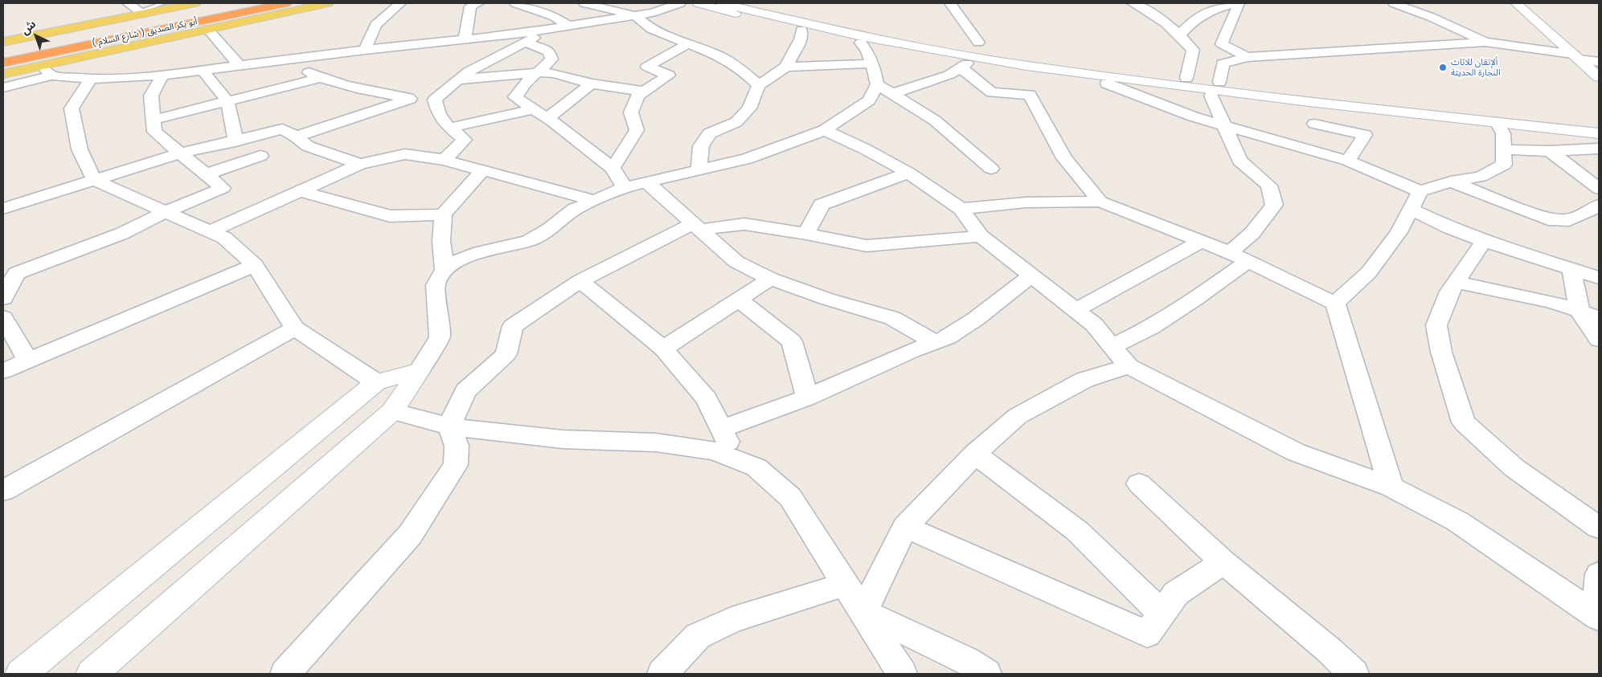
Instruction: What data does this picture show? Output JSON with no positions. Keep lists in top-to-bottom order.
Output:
{
  "streets": {
    "highway": ["( شارع السلام ) أبو بكر الصديق"]
  },
  "places": ["ألإتقان للاثاث النجارة الحديثة"],
  "north": "top left"
}
